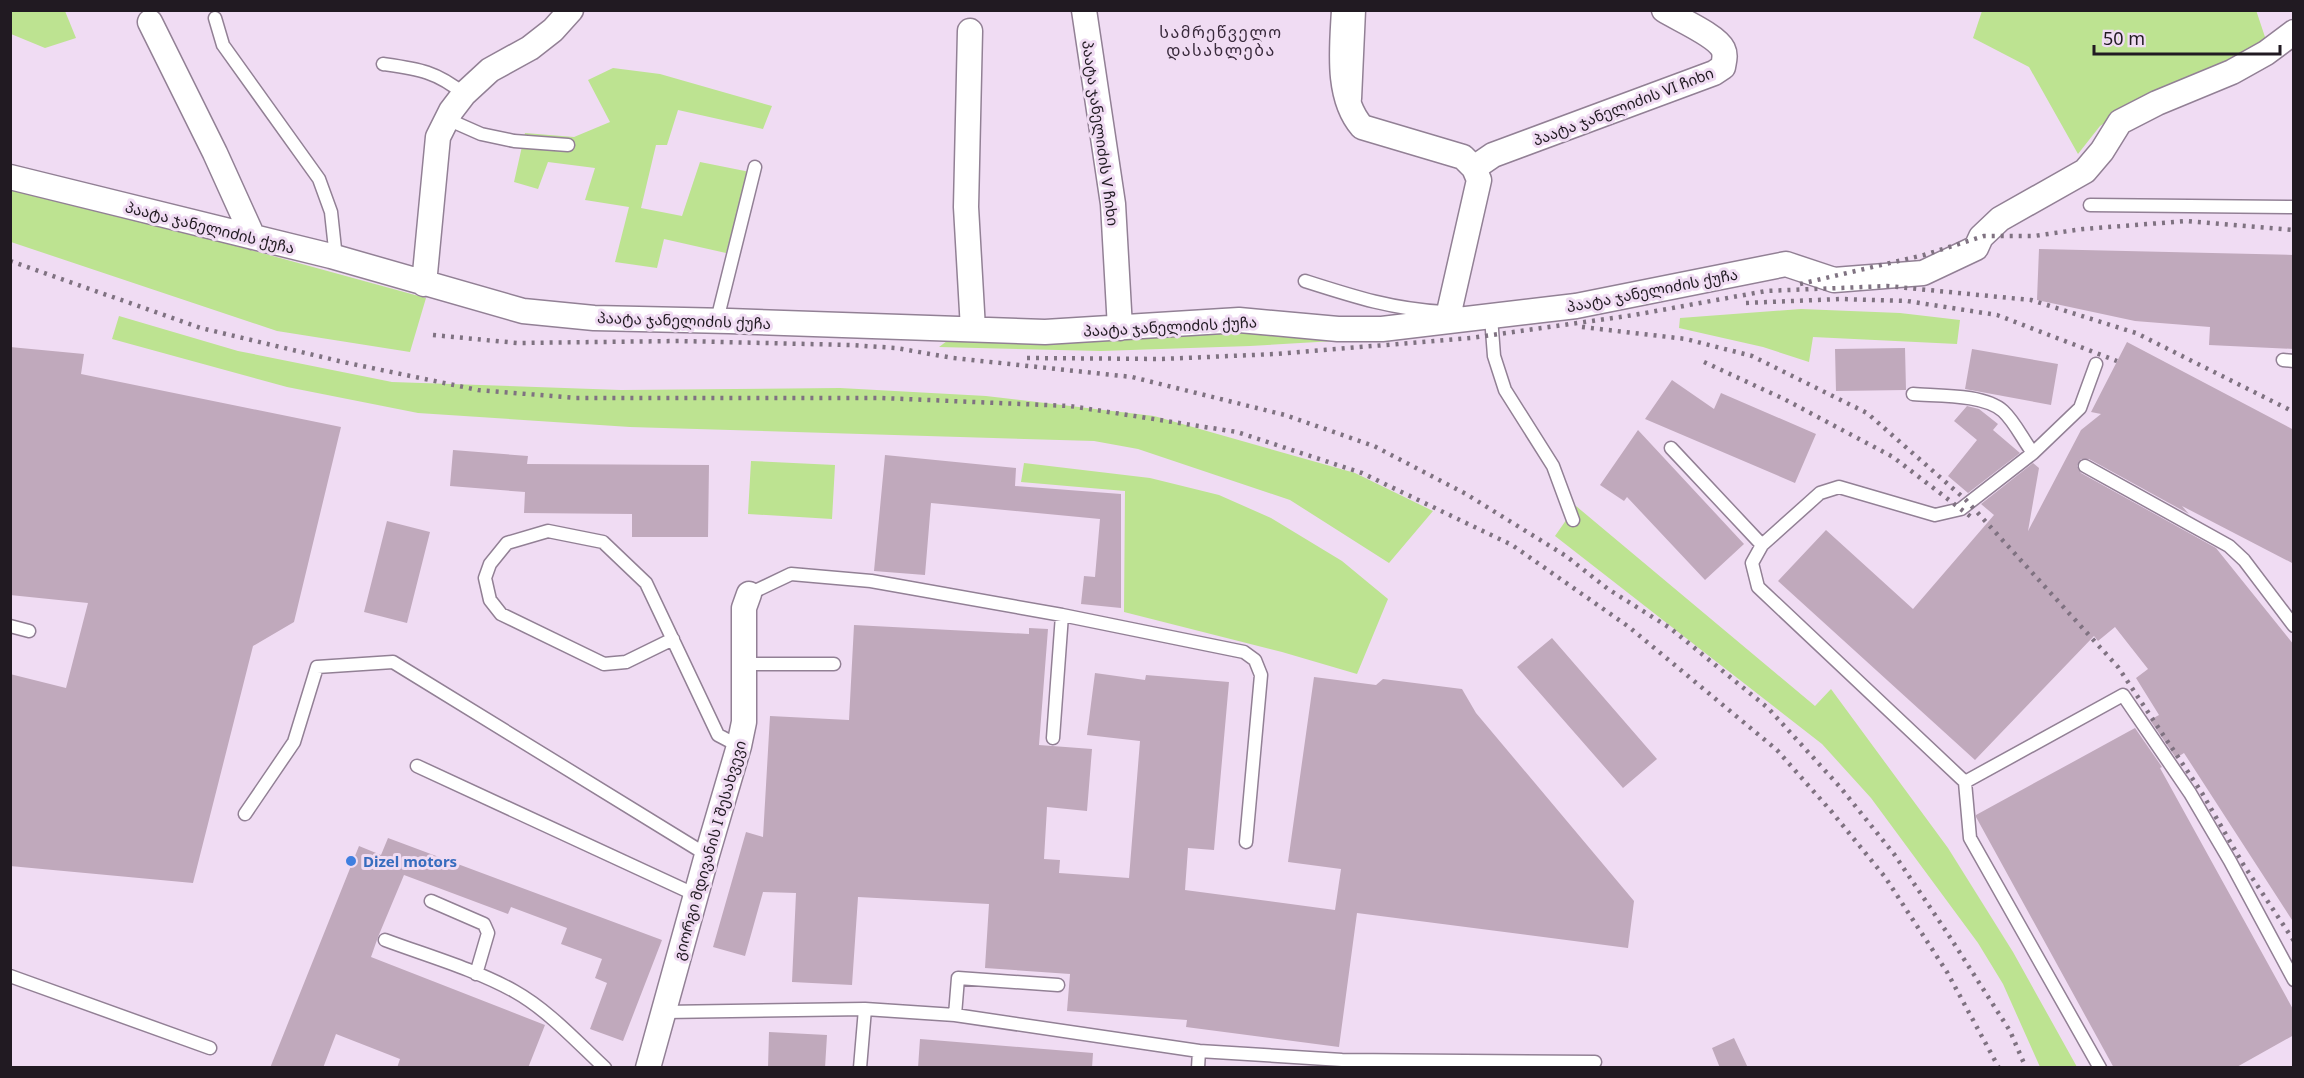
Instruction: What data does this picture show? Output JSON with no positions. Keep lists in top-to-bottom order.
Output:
{
  "streets": {
    "street": [
      "პაატა ჯანელიძის VI ჩიხი",
      "პაატა ჯანელიძის V ჩიხი",
      "პაატა ჯანელიძის ქუჩა",
      "გიორგი მდივანის I შესახვევი"
    ]
  },
  "crossings": [
    ["პაატა ჯანელიძის V ჩიხი", "პაატა ჯანელიძის ქუჩა"]
  ],
  "districts": ["სამრეწველო დასახლება"],
  "places": ["Dizel motors"],
  "scale_bar": "50 m"
}
